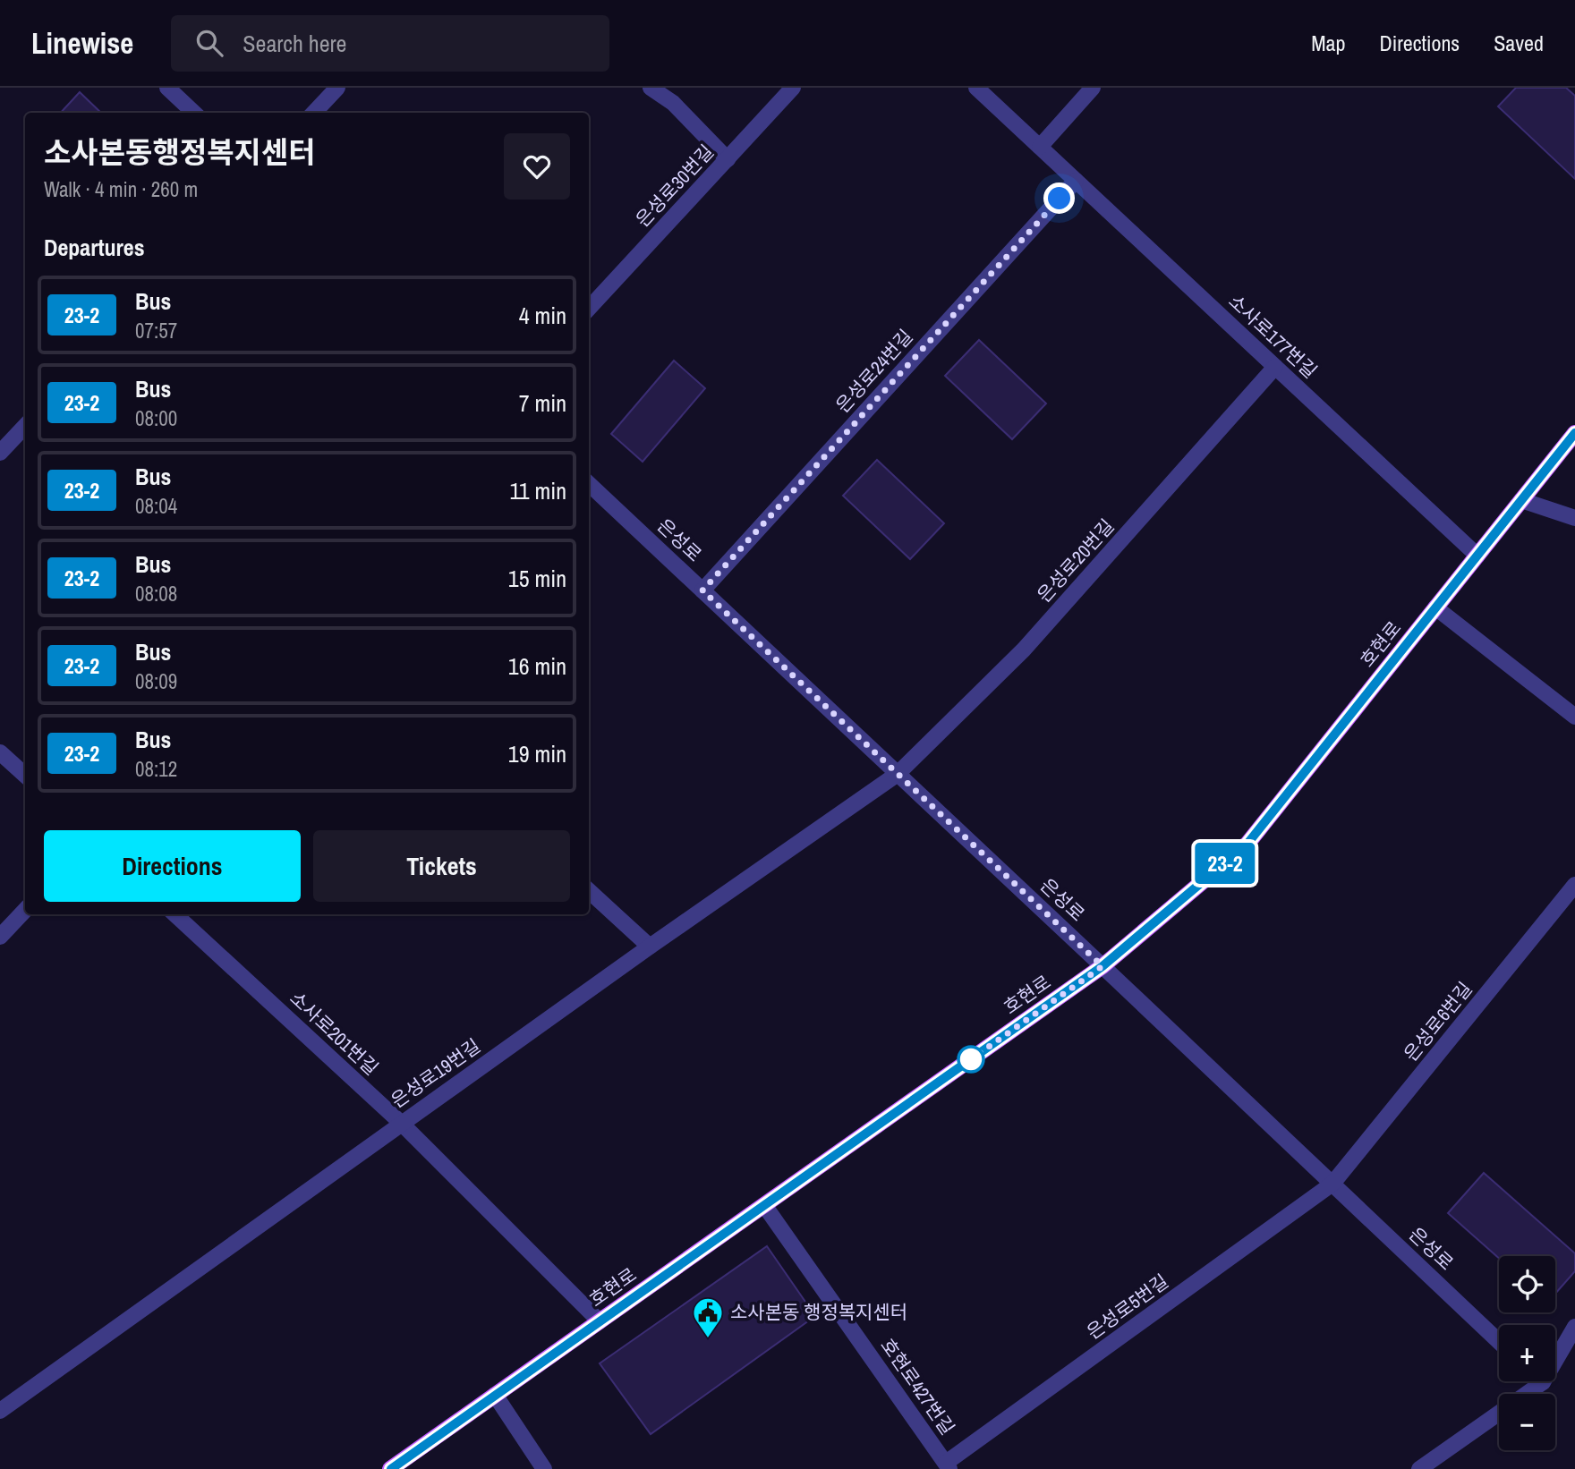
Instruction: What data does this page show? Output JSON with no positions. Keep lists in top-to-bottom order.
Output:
{
  "streets": {
    "main road": ["호현로"],
    "street": [
      "은성로30번길",
      "소사로177번길",
      "은성로24번길",
      "은성로",
      "은성로20번길",
      "은성로6번길",
      "소사로201번길",
      "은성로19번길",
      "은성로5번길",
      "호현로427번길"
    ]
  },
  "crossings": [
    ["소사로177번길", "은성로24번길"],
    ["소사로177번길", "은성로20번길"],
    ["소사로177번길", "호현로"],
    ["은성로24번길", "은성로"],
    ["은성로", "은성로20번길"],
    ["은성로", "호현로"],
    ["은성로", "은성로6번길"],
    ["은성로", "은성로19번길"],
    ["은성로", "은성로5번길"],
    ["은성로20번길", "은성로19번길"],
    ["호현로", "소사로201번길"],
    ["호현로", "호현로427번길"],
    ["은성로6번길", "은성로5번길"],
    ["소사로201번길", "은성로19번길"],
    ["은성로5번길", "호현로427번길"]
  ],
  "places": {
    "public building": ["소사본동 행정복지센터"]
  },
  "lines": ["bus line 23-2"],
  "page": {
    "header": "Linewise",
    "search": "Search here",
    "nav": ["Map", "Directions", "Saved"],
    "on_map": "23-2",
    "heading": [
      ["소사본동행정복지센터", "Walk · 4 min · 260 m"],
      "Departures"
    ],
    "list": [
      {
        "mark": "23-2",
        "name": "Bus",
        "note": "07:57",
        "value": "4 min"
      },
      {
        "mark": "23-2",
        "name": "Bus",
        "note": "08:00",
        "value": "7 min"
      },
      {
        "mark": "23-2",
        "name": "Bus",
        "note": "08:04",
        "value": "11 min"
      },
      {
        "mark": "23-2",
        "name": "Bus",
        "note": "08:08",
        "value": "15 min"
      },
      {
        "mark": "23-2",
        "name": "Bus",
        "note": "08:09",
        "value": "16 min"
      },
      {
        "mark": "23-2",
        "name": "Bus",
        "note": "08:12",
        "value": "19 min"
      }
    ],
    "buttons": ["Directions", "Tickets"],
    "map_buttons": ["+", "−"]
  }
}
